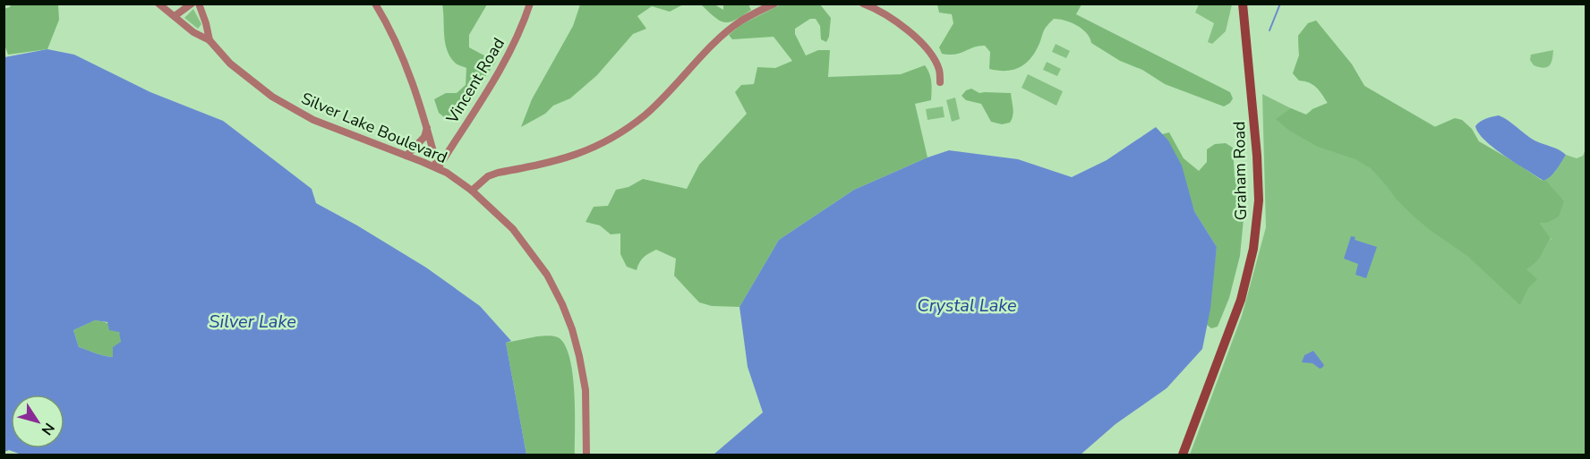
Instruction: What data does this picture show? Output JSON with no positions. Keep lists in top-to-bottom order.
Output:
{
  "streets": {
    "main road": ["Graham Road"],
    "street": ["Vincent Road", "Silver Lake Boulevard"]
  },
  "crossings": [
    ["Vincent Road", "Silver Lake Boulevard"]
  ],
  "water": ["Crystal Lake", "Silver Lake"],
  "north": "bottom right"
}
